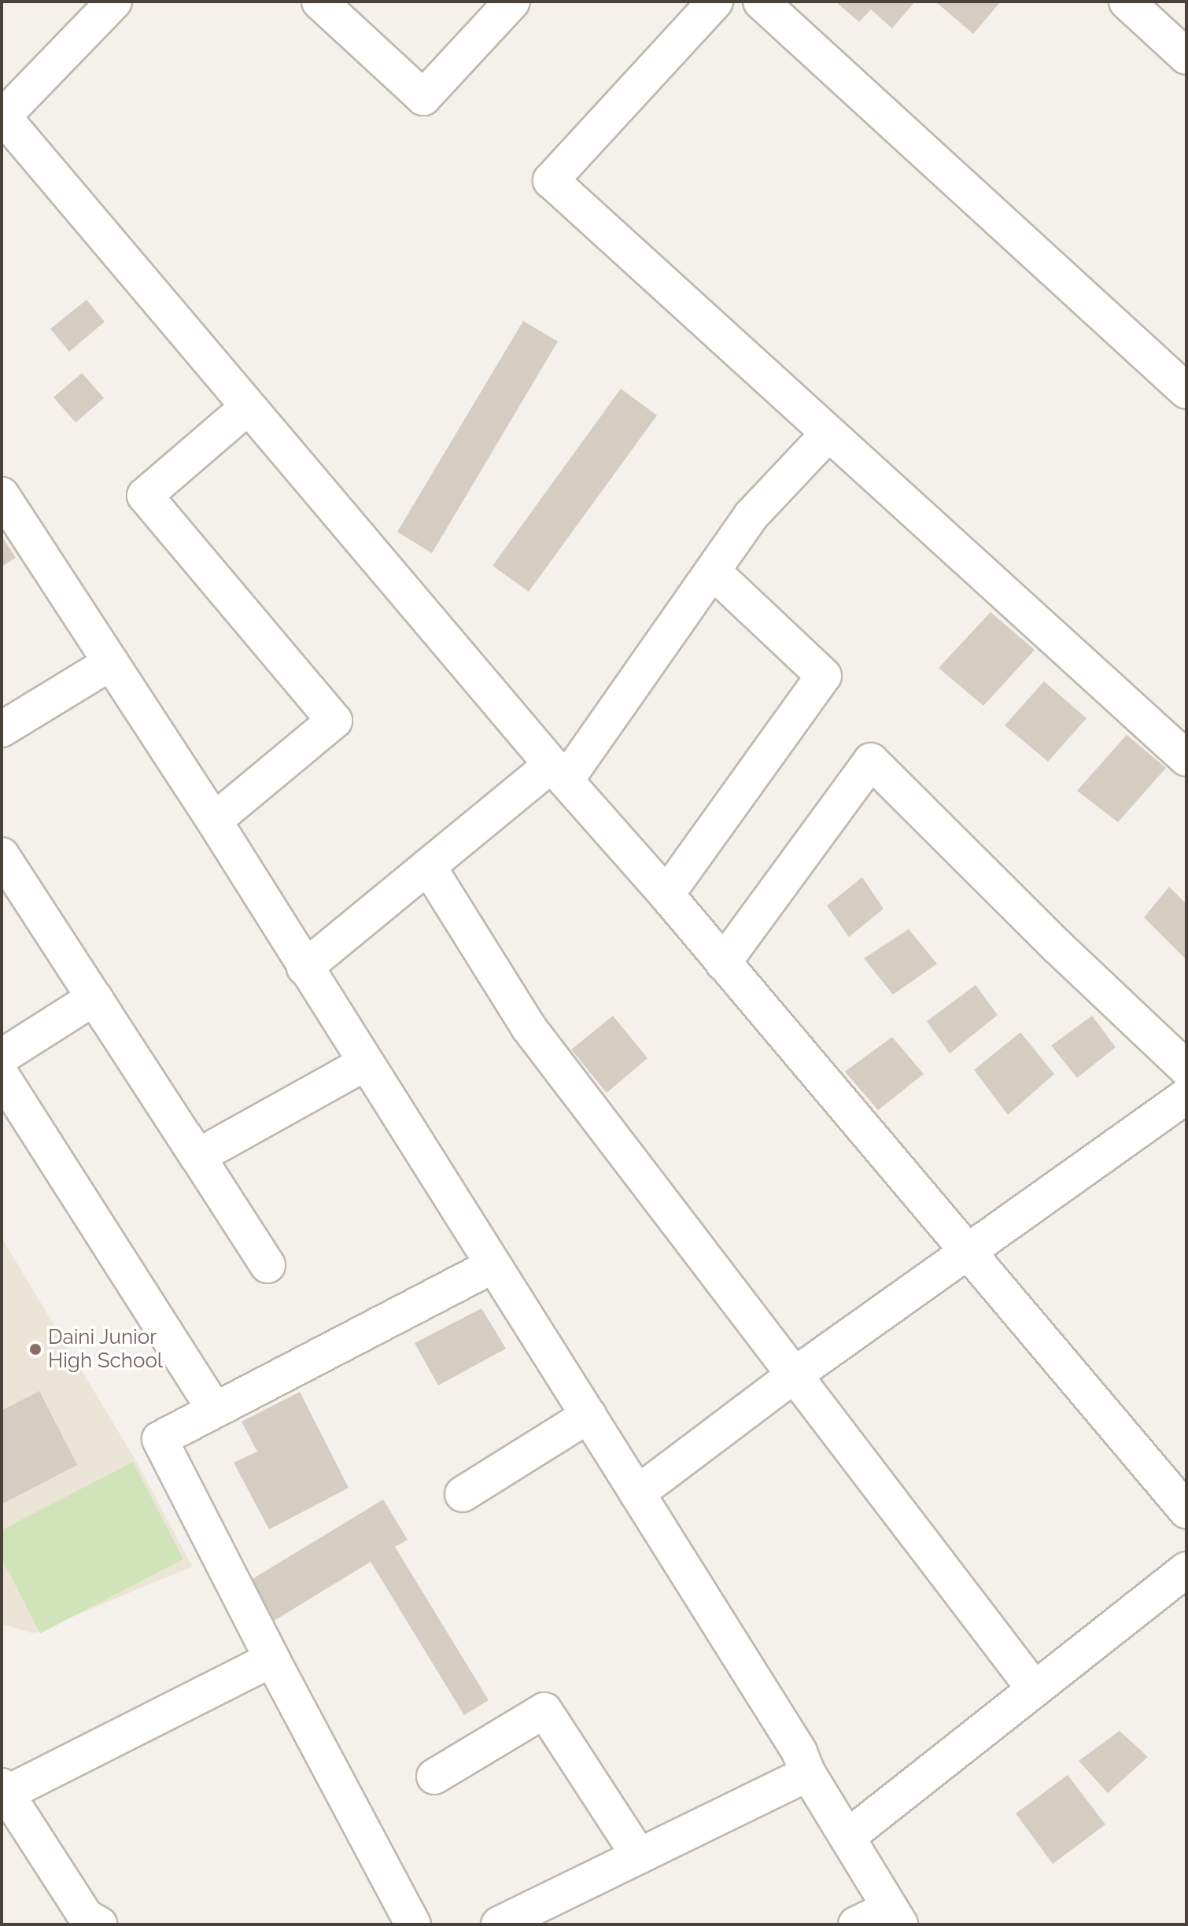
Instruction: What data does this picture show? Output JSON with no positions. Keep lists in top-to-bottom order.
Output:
{
  "places": ["Daini Junior High School"]
}
